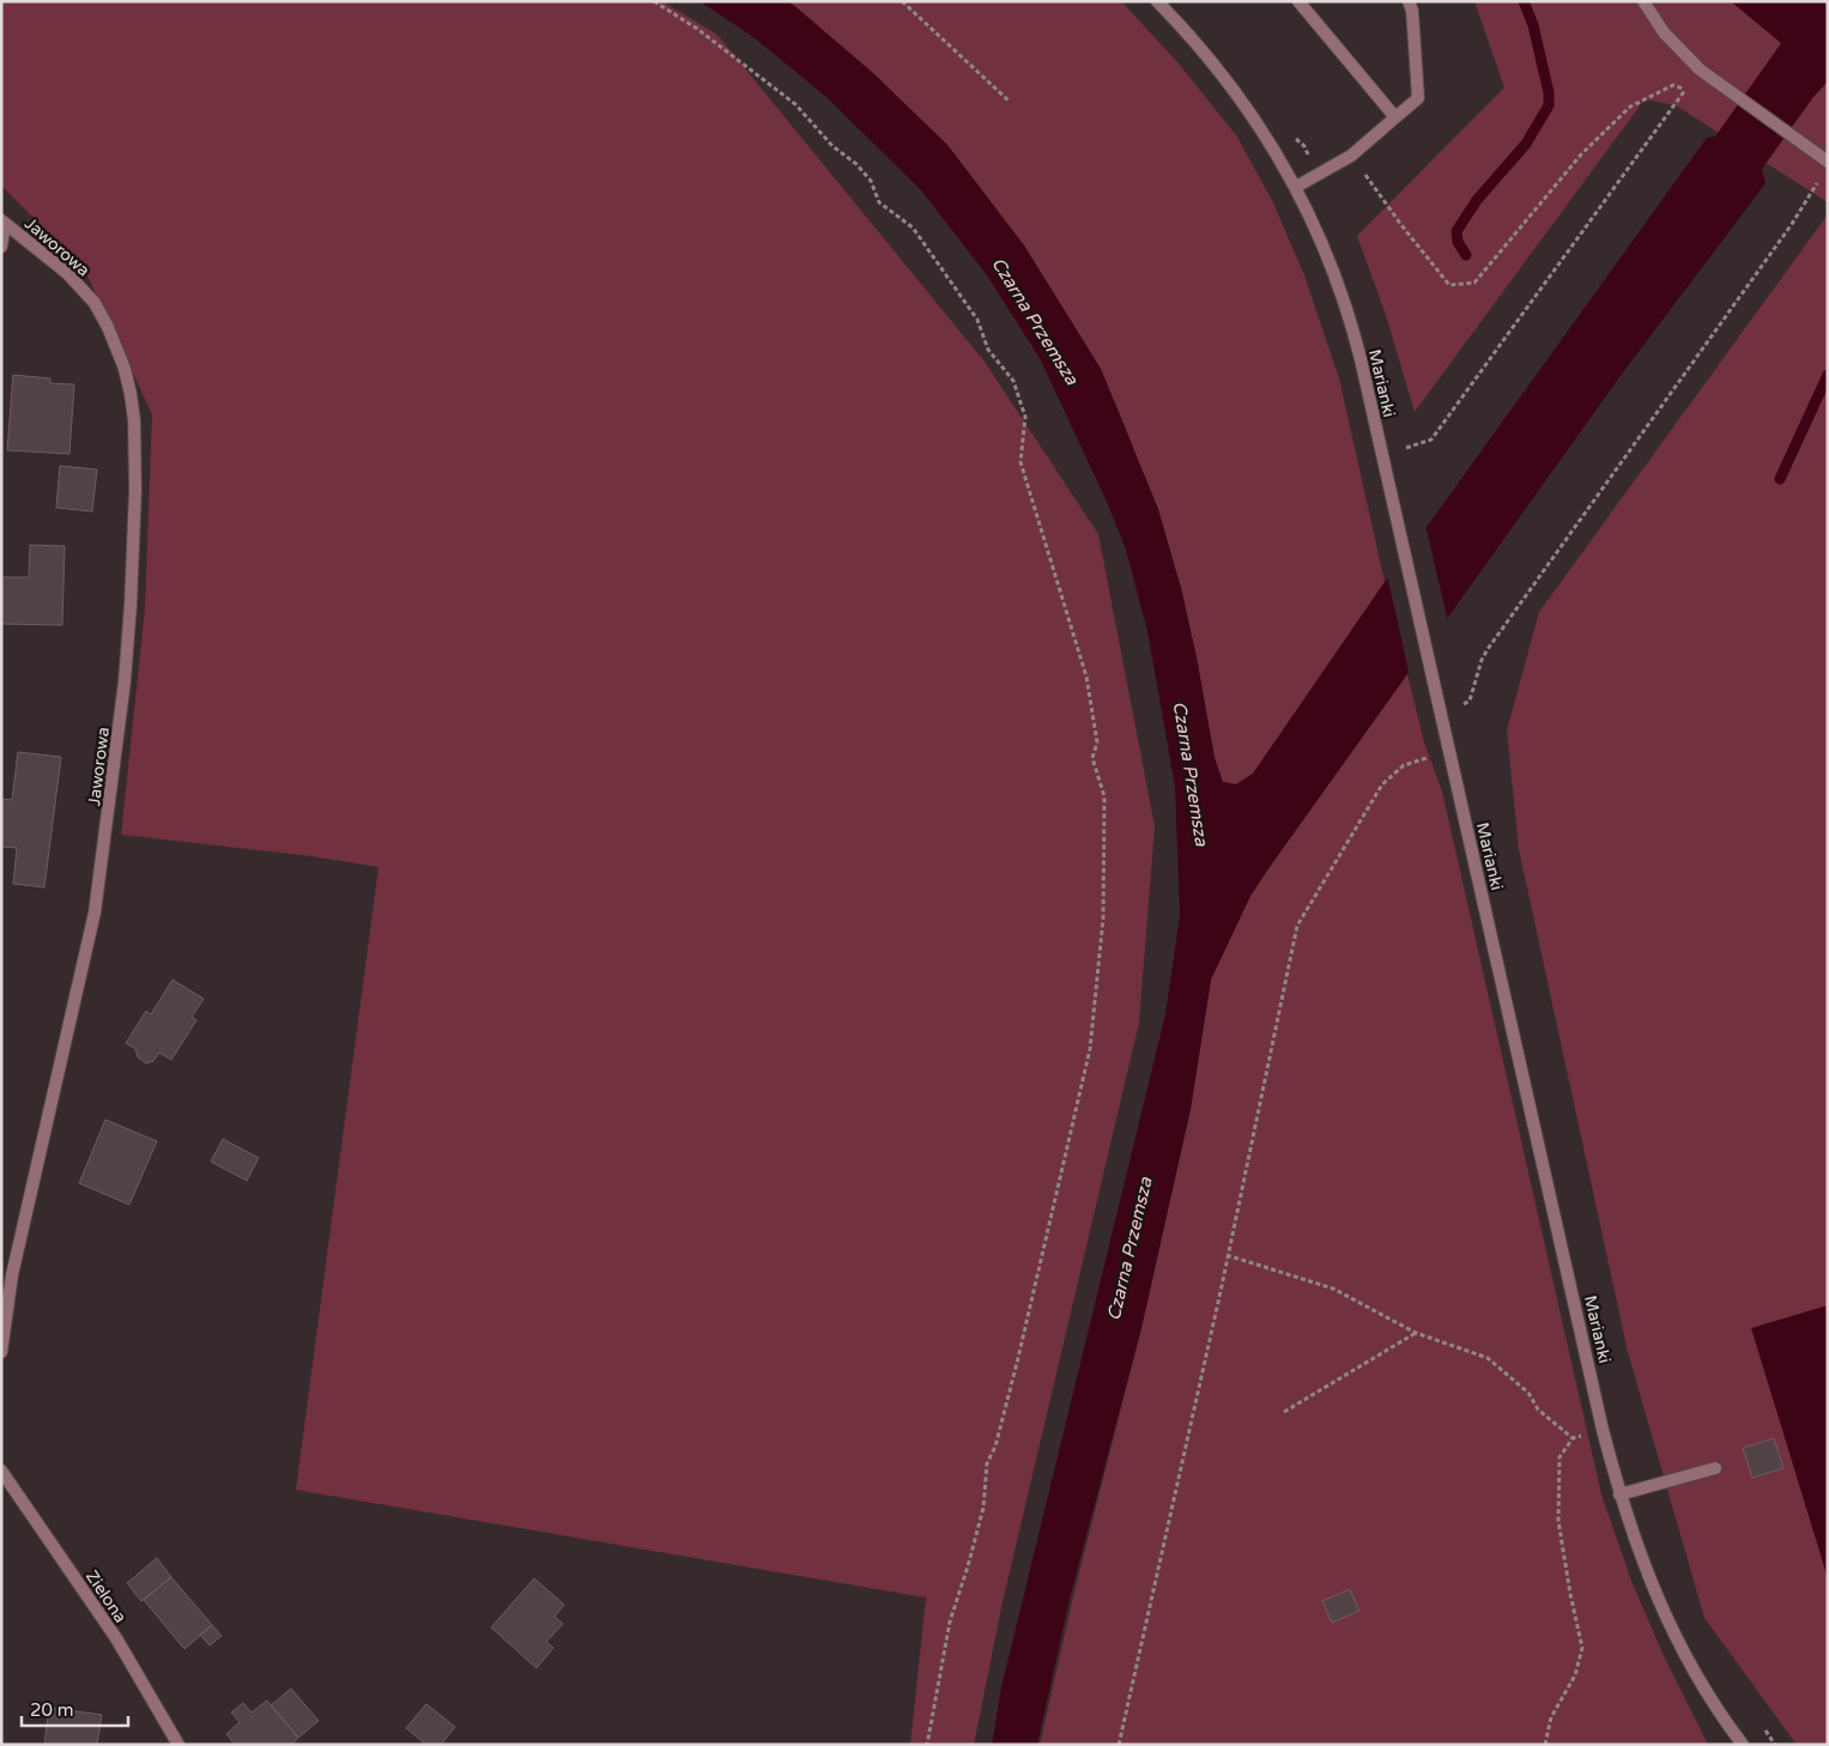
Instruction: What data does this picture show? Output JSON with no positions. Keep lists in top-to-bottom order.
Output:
{
  "streets": {
    "street": ["Jaworowa", "Marianki", "Zielona"]
  },
  "water": ["Czarna Przemsza"],
  "scale_bar": "20 m"
}
